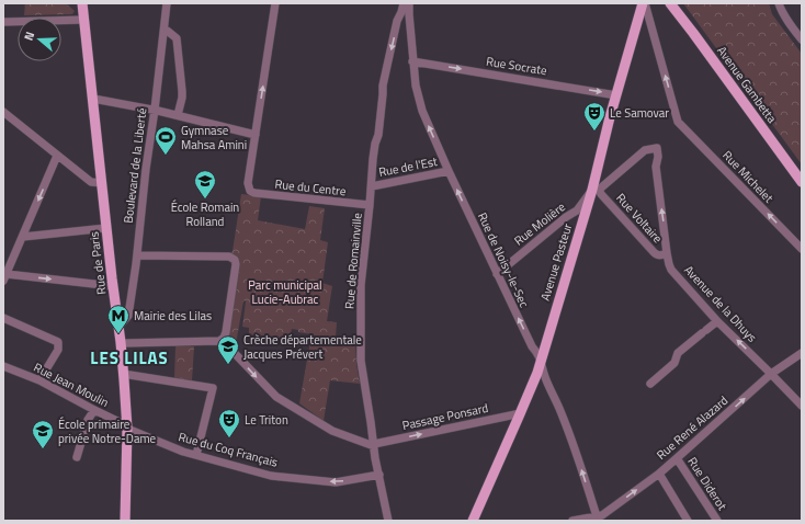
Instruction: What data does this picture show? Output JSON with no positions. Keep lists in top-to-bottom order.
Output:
{
  "streets": {
    "main road": ["Avenue Gambetta", "Avenue Pasteur", "Rue de Paris"],
    "street": [
      "Rue Socrate",
      "Boulevard de la Liberté",
      "Rue de l'Est",
      "Rue Michelet",
      "Rue du Centre",
      "Rue Voltaire",
      "Rue Molière",
      "Rue de Noisy-le-Sec",
      "Rue de Romainville",
      "Avenue de la Dhuys",
      "Rue Jean Moulin",
      "Passage Ponsard",
      "Rue René Alazard",
      "Rue du Coq Français",
      "Rue Diderot"
    ]
  },
  "crossings": [
    ["Rue Socrate", "Rue de Noisy-le-Sec"],
    ["Rue Socrate", "Avenue Pasteur"],
    ["Boulevard de la Liberté", "Rue de Paris"],
    ["Rue de l'Est", "Rue de Noisy-le-Sec"],
    ["Rue de l'Est", "Rue de Romainville"],
    ["Rue Michelet", "Avenue Pasteur"],
    ["Rue du Centre", "Rue de Romainville"],
    ["Rue Voltaire", "Rue Molière"],
    ["Rue Voltaire", "Avenue Pasteur"],
    ["Rue Voltaire", "Avenue de la Dhuys"],
    ["Rue Molière", "Rue de Noisy-le-Sec"],
    ["Rue Molière", "Avenue Pasteur"],
    ["Rue Molière", "Avenue de la Dhuys"],
    ["Rue de Noisy-le-Sec", "Rue de Romainville"],
    ["Rue de Noisy-le-Sec", "Avenue Pasteur"],
    ["Rue de Noisy-le-Sec", "Rue René Alazard"],
    ["Rue de Romainville", "Passage Ponsard"],
    ["Rue de Romainville", "Rue du Coq Français"],
    ["Avenue Pasteur", "Passage Ponsard"],
    ["Rue de Paris", "Rue Jean Moulin"],
    ["Rue de Paris", "Rue du Coq Français"],
    ["Avenue de la Dhuys", "Rue René Alazard"],
    ["Rue Jean Moulin", "Rue du Coq Français"],
    ["Rue René Alazard", "Rue Diderot"]
  ],
  "one_way": [
    "Rue Socrate",
    "Rue Michelet",
    "Rue de Noisy-le-Sec",
    "Avenue de la Dhuys",
    "Passage Ponsard",
    "Rue René Alazard",
    "Rue du Coq Français"
  ],
  "districts": ["LES LILAS"],
  "parks": ["Parc municipal Lucie-Aubrac"],
  "places": {
    "theatre": ["Le Samovar", "Le Triton"],
    "sports": ["Gymnase Mahsa Amini"],
    "school or university": ["École Romain Rolland", "Crèche départementale Jacques Prévert", "École primaire privée Notre-Dame"],
    "metro station": ["Mairie des Lilas"]
  },
  "north": "left"
}
